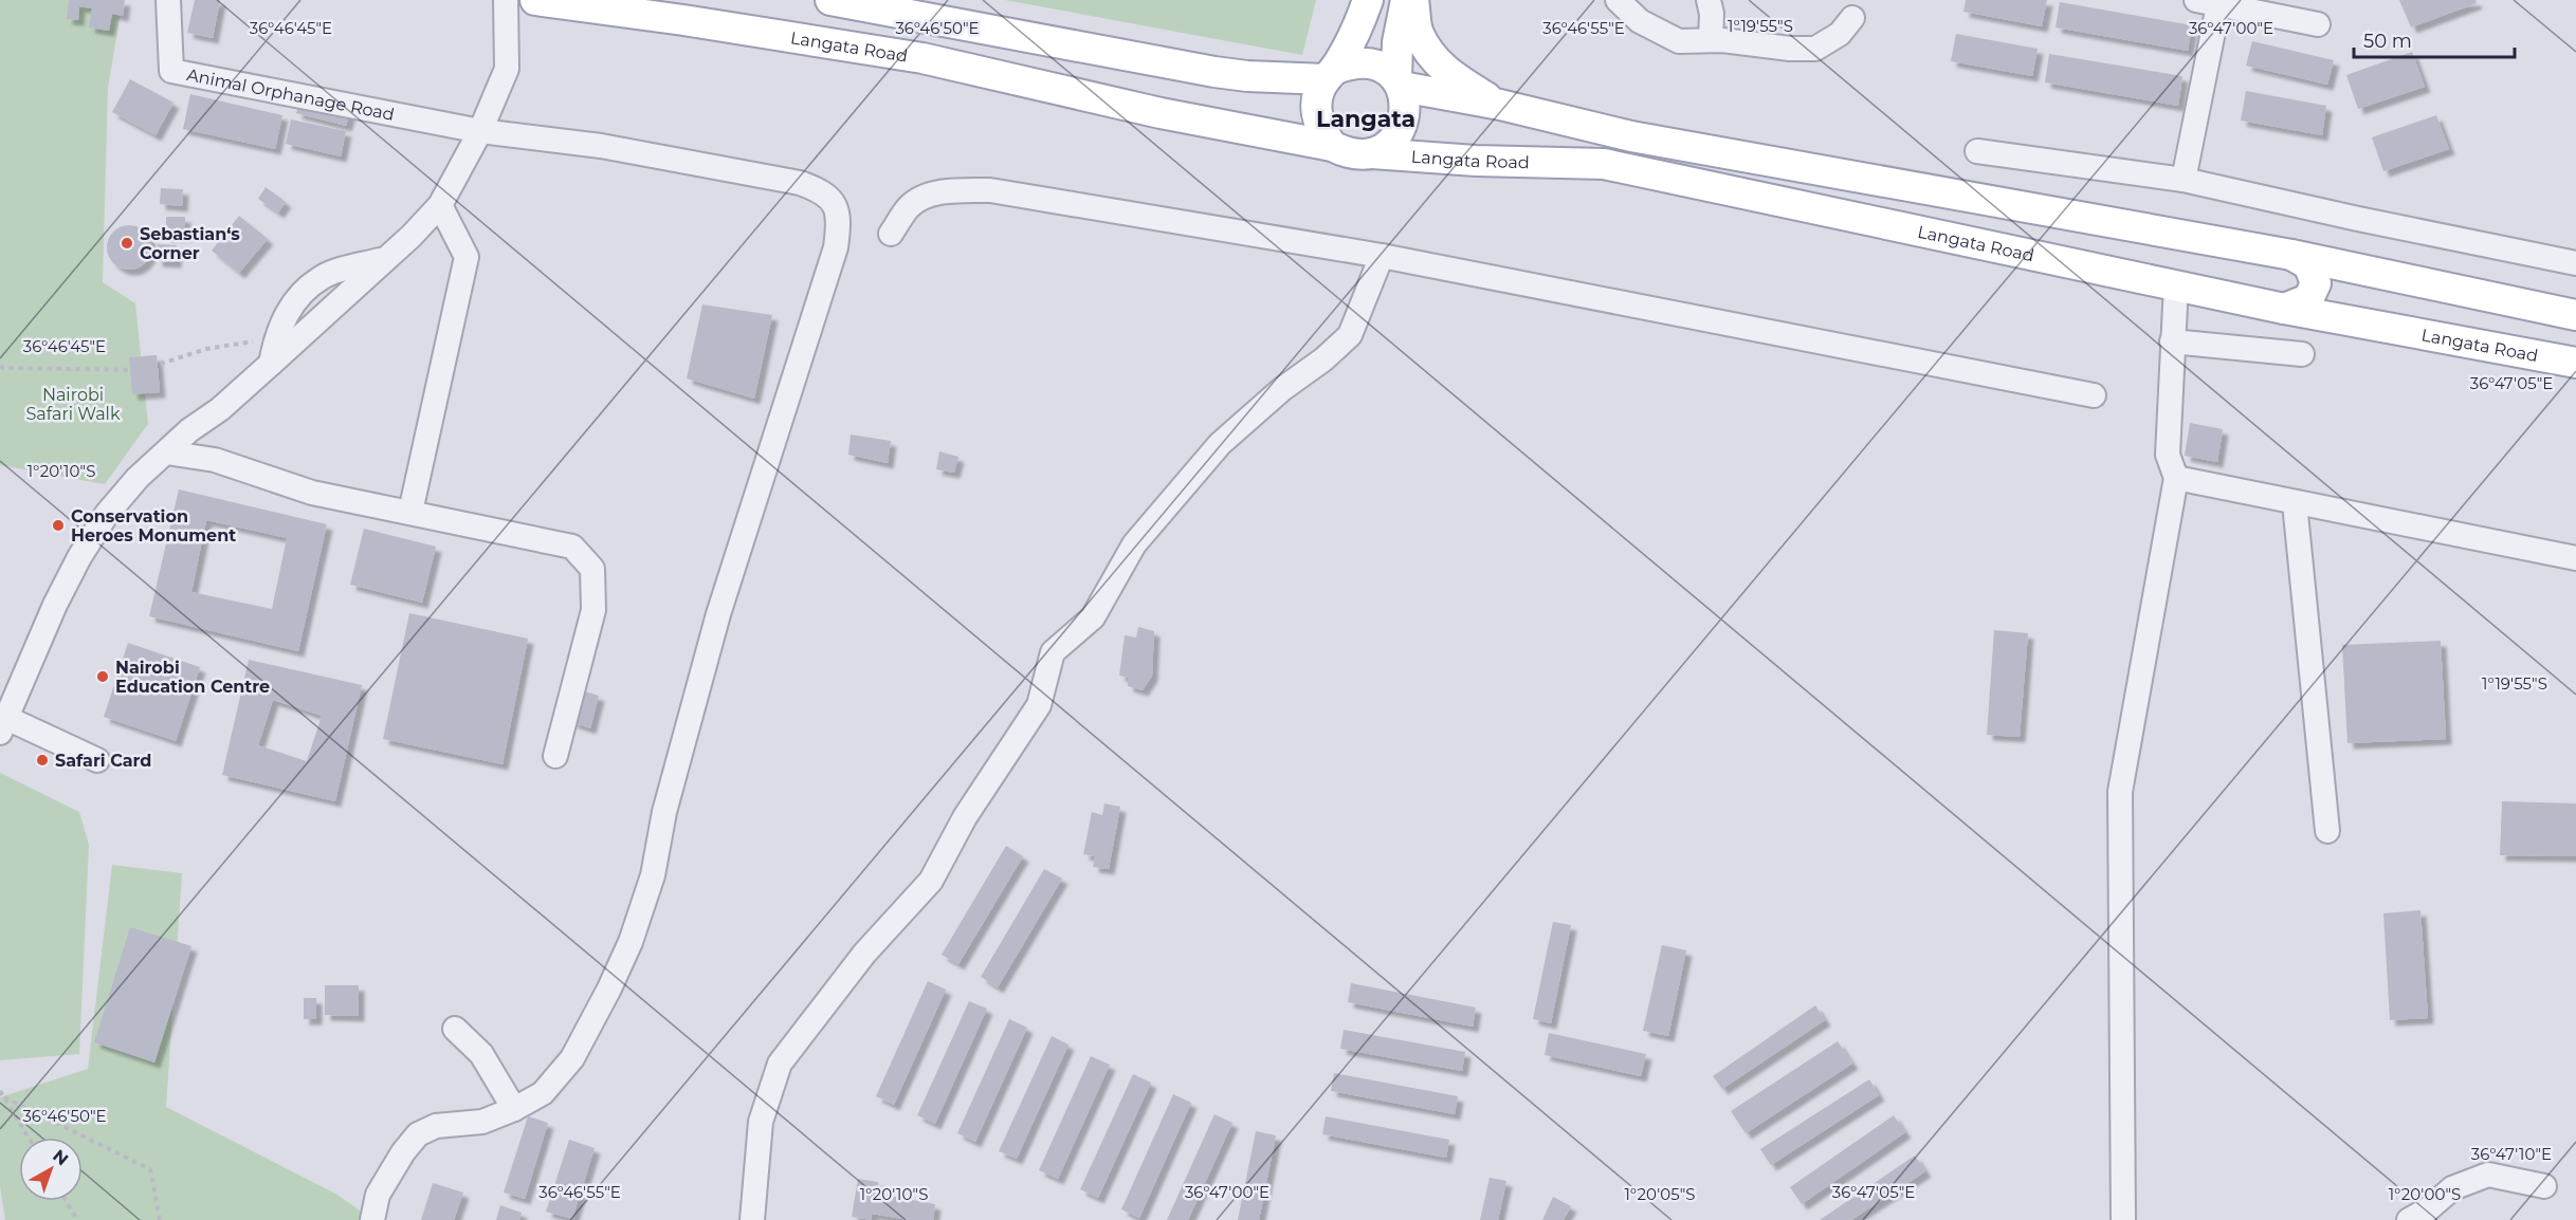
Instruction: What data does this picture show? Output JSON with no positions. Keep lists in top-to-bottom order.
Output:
{
  "streets": {
    "main road": ["Langata Road"],
    "street": ["Animal Orphanage Road"]
  },
  "districts": ["Langata"],
  "parks": ["Nairobi Safari Walk"],
  "places": [
    "Sebastian‘s Corner",
    "Conservation Heroes Monument",
    "Nairobi Education Centre",
    "Safari Card"
  ],
  "scale_bar": "50 m",
  "north": "top right",
  "coordinates": [
    "1°19'55\"S",
    "36°46'45\"E",
    "36°46'50\"E",
    "36°46'55\"E",
    "36°47'00\"E",
    "36°47'05\"E",
    "1°20'10\"S",
    "36°47'10\"E",
    "1°20'05\"S",
    "1°20'00\"S"
  ]
}
